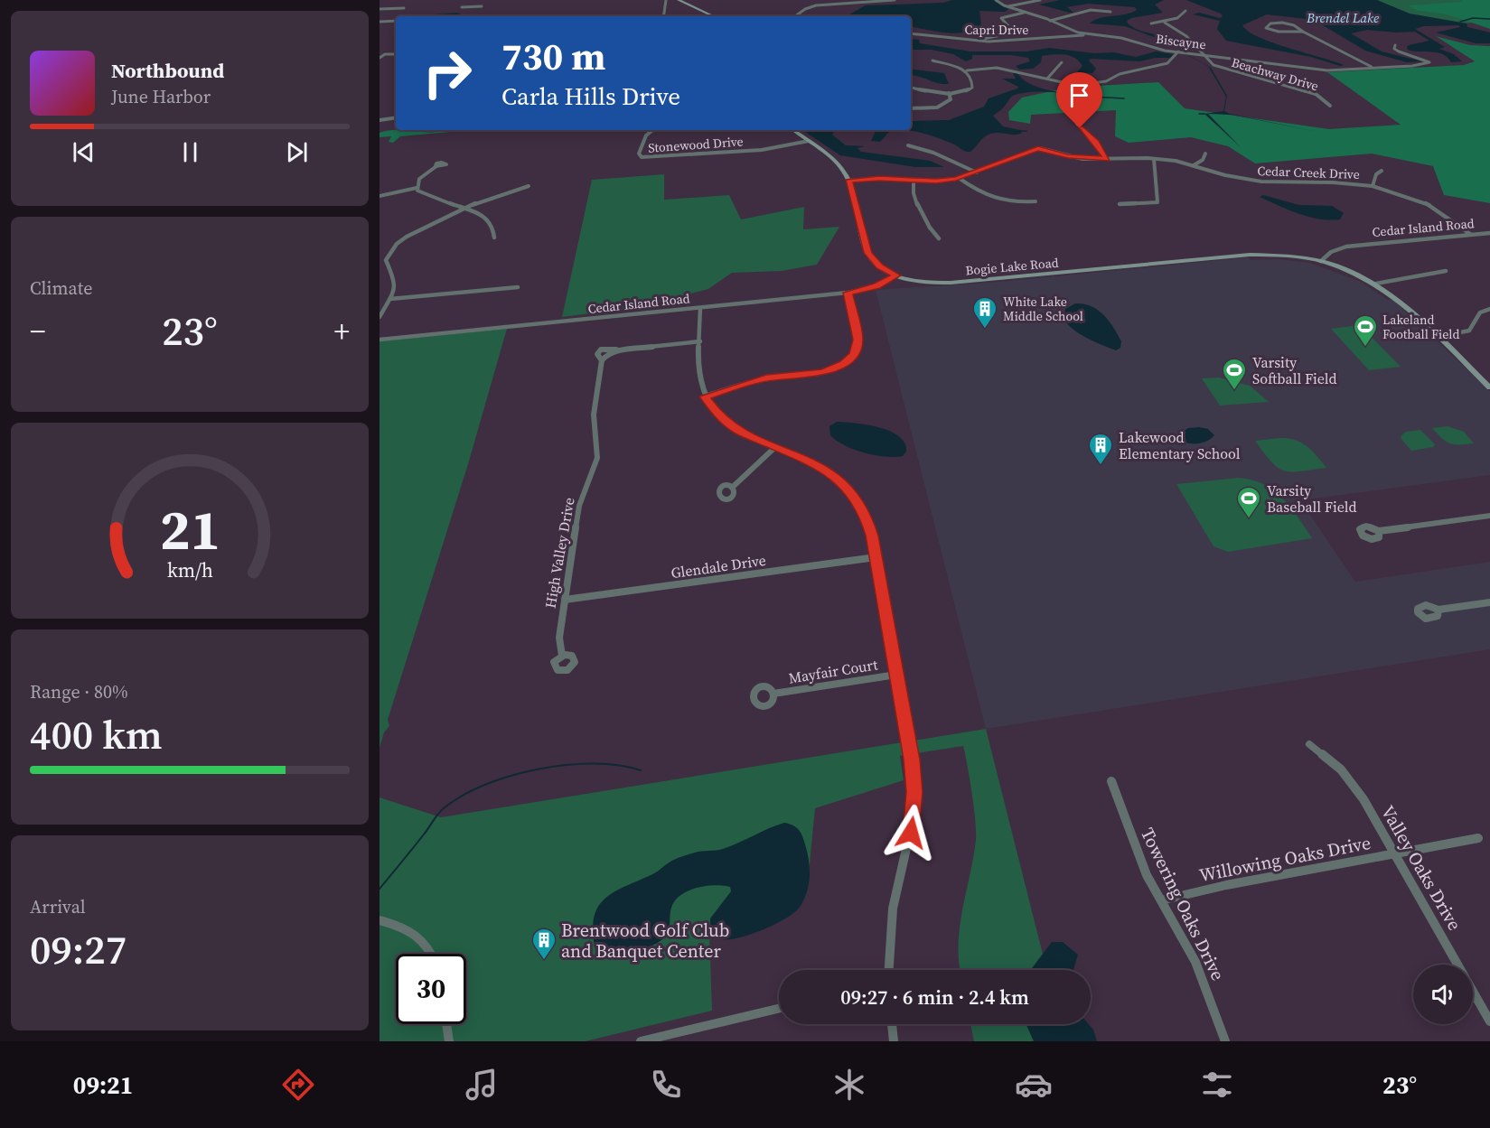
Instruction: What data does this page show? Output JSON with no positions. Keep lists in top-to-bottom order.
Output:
{
  "streets": {
    "main road": ["Bogie Lake Road"],
    "street": [
      "Capri Drive",
      "Biscayne",
      "Beachway Drive",
      "Stonewood Drive",
      "Cedar Creek Drive",
      "Cedar Island Road",
      "High Valley Drive",
      "Glendale Drive",
      "Mayfair Court",
      "Willowing Oaks Drive",
      "Valley Oaks Drive",
      "Towering Oaks Drive"
    ]
  },
  "crossings": [
    ["Capri Drive", "Biscayne"],
    ["Biscayne", "Beachway Drive"],
    ["Stonewood Drive", "Bogie Lake Road"],
    ["Cedar Creek Drive", "Cedar Island Road"],
    ["Cedar Creek Drive", "Bogie Lake Road"],
    ["Cedar Island Road", "Bogie Lake Road"],
    ["High Valley Drive", "Glendale Drive"],
    ["Willowing Oaks Drive", "Valley Oaks Drive"],
    ["Willowing Oaks Drive", "Towering Oaks Drive"]
  ],
  "water": ["Brendel Lake"],
  "places": {
    "building": ["White Lake Middle School", "Lakewood Elementary School", "Brentwood Golf Club and Banquet Center"],
    "sports": ["Lakeland Football Field", "Varsity Softball Field", "Varsity Baseball Field"]
  },
  "page": {
    "turn": ["730 m", "Carla Hills Drive"],
    "song": ["Northbound", "June Harbor"],
    "tile": [
      "Climate",
      ["Range · 80%", "400 km"],
      ["Arrival", "09:27"]
    ],
    "heat": ["−", "23°", "+"],
    "limit": "30",
    "trip": "09:27 · 6 min · 2.4 km",
    "tabs": ["09:21", "23°"],
    "gauge": ["21", "km/h"]
  }
}
